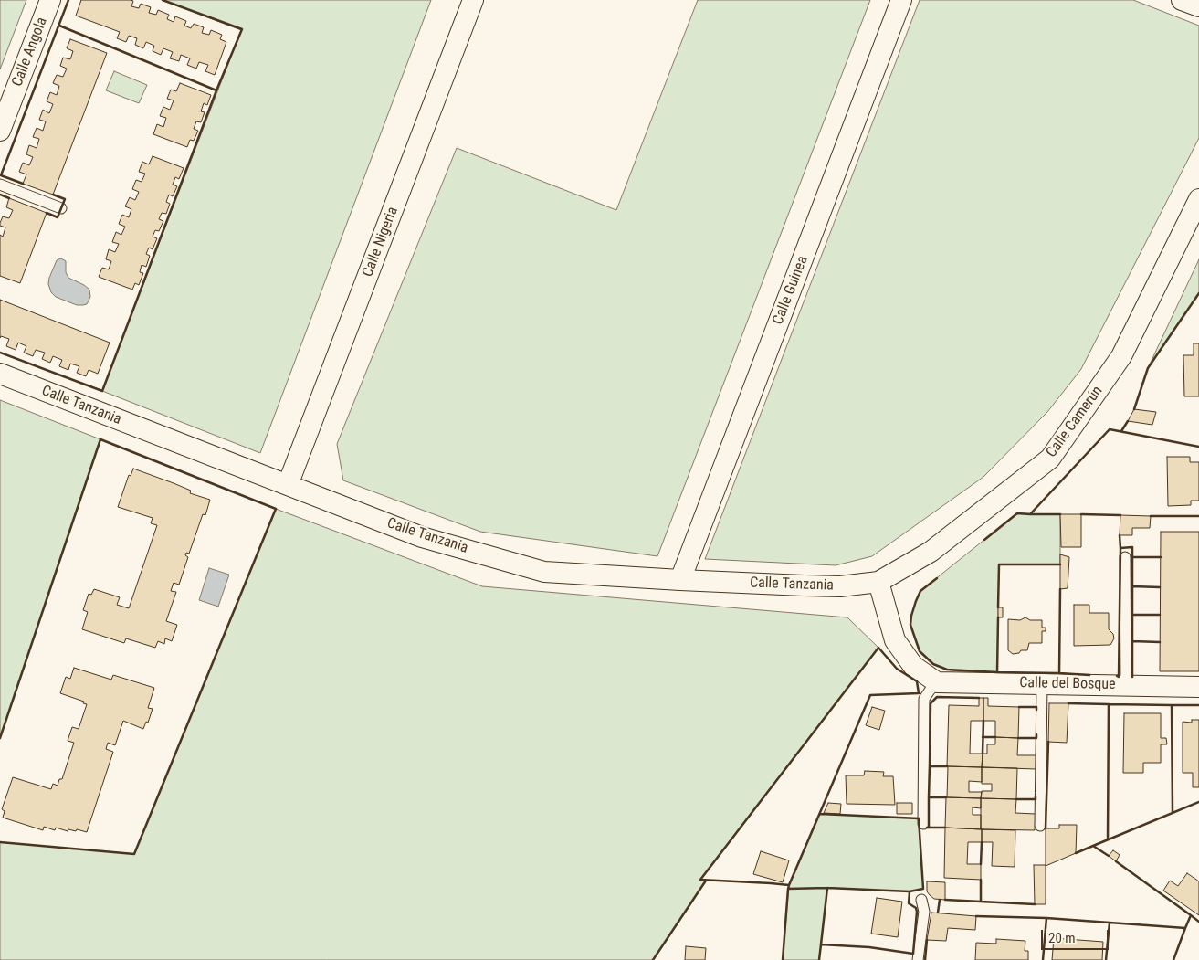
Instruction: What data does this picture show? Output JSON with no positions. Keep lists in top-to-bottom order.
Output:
{
  "streets": {
    "street": [
      "Calle Angola",
      "Calle Nigeria",
      "Calle Guinea",
      "Calle Tanzania",
      "Calle Camerún",
      "Calle del Bosque"
    ]
  },
  "crossings": [
    ["Calle Nigeria", "Calle Tanzania"],
    ["Calle Guinea", "Calle Tanzania"],
    ["Calle Tanzania", "Calle Camerún"]
  ],
  "scale_bar": "20 m"
}
